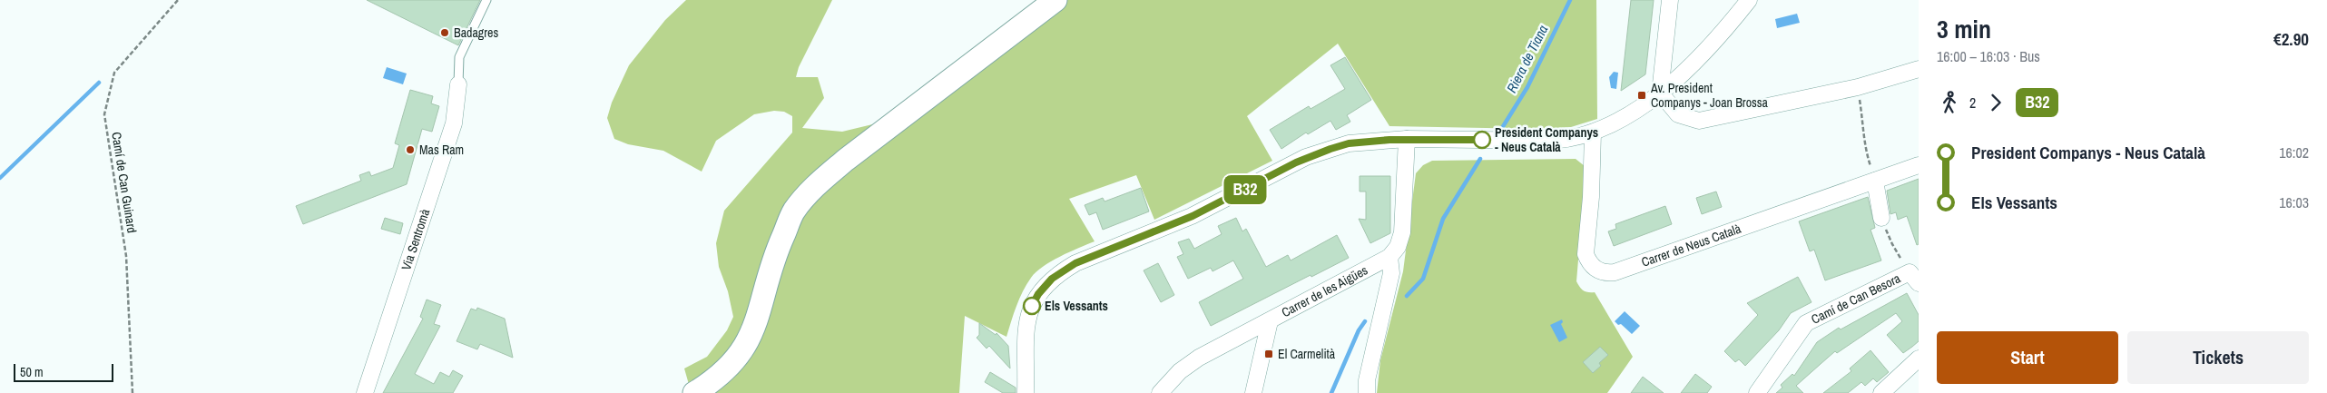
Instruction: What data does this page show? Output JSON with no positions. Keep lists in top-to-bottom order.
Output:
{
  "streets": {
    "street": [
      "Via Sentromà",
      "Carrer de Neus Català",
      "Carrer de les Aigües",
      "Camí de Can Besora"
    ],
    "path": ["Camí de Can Guinard"]
  },
  "water": ["Riera de Tiana"],
  "places": {
    "other": [
      "Badagres",
      "President Companys - Neus Català",
      "Mas Ram",
      "Els Vessants"
    ],
    "transit": ["Av. President Companys - Joan Brossa", "El Carmelità"]
  },
  "lines": ["bus line B32"],
  "scale_bar": "50 m",
  "page": {
    "on_map": "B32",
    "heading": ["3 min", "16:00 – 16:03 · Bus", "€2.90"],
    "legs": ["2", "B32"],
    "list": [
      {
        "name": "President Companys - Neus Català",
        "value": "16:02"
      },
      {
        "name": "Els Vessants",
        "value": "16:03"
      }
    ],
    "buttons": ["Start", "Tickets"],
    "scale": "50 m"
  }
}
